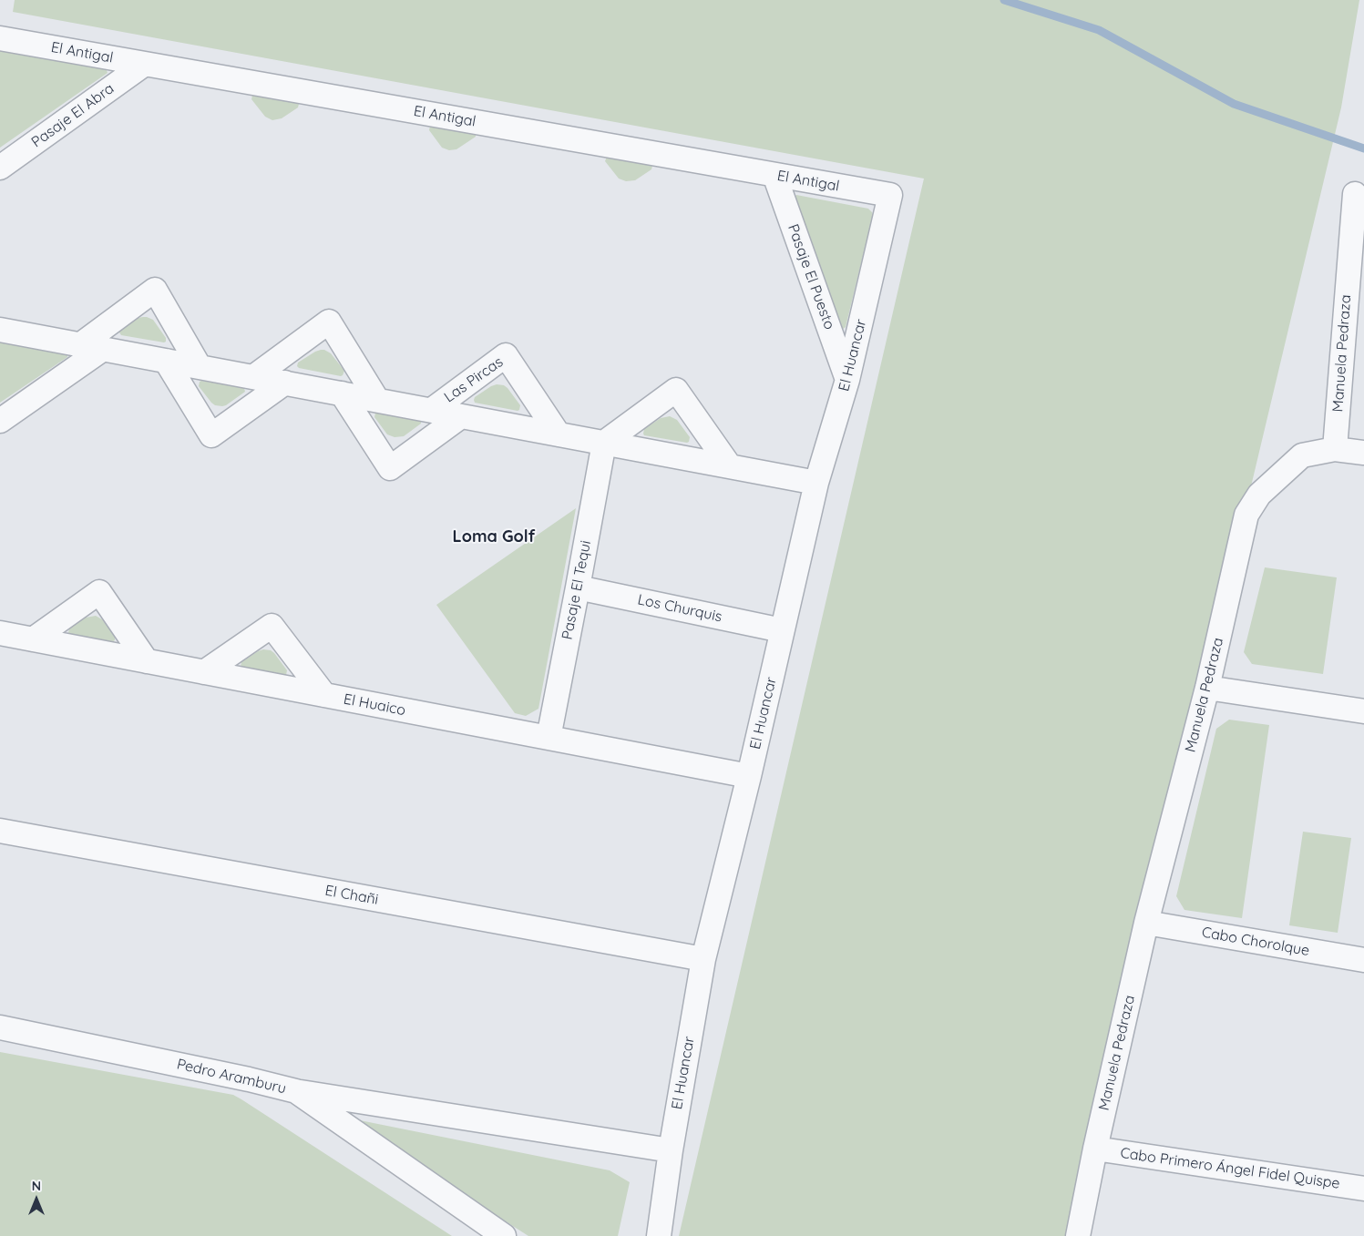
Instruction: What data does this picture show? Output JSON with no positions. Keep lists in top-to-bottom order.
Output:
{
  "streets": {
    "street": [
      "El Antigal",
      "Pasaje El Abra",
      "Pasaje El Puesto",
      "Manuela Pedraza",
      "El Huancar",
      "Las Pircas",
      "Pasaje El Tequi",
      "Los Churquis",
      "El Huaico",
      "El Chañi",
      "Cabo Chorolque",
      "Pedro Aramburu",
      "Cabo Primero Ángel Fidel Quispe"
    ]
  },
  "crossings": [
    ["El Antigal", "Pasaje El Abra"],
    ["El Antigal", "Pasaje El Puesto"],
    ["El Antigal", "El Huancar"],
    ["Pasaje El Puesto", "El Huancar"],
    ["Manuela Pedraza", "Cabo Chorolque"],
    ["Manuela Pedraza", "Cabo Primero Ángel Fidel Quispe"],
    ["El Huancar", "Las Pircas"],
    ["El Huancar", "Los Churquis"],
    ["El Huancar", "El Huaico"],
    ["El Huancar", "El Chañi"],
    ["Las Pircas", "Pasaje El Tequi"],
    ["Pasaje El Tequi", "Los Churquis"],
    ["Pasaje El Tequi", "El Huaico"]
  ],
  "districts": ["Loma Golf"],
  "north": "top"
}
